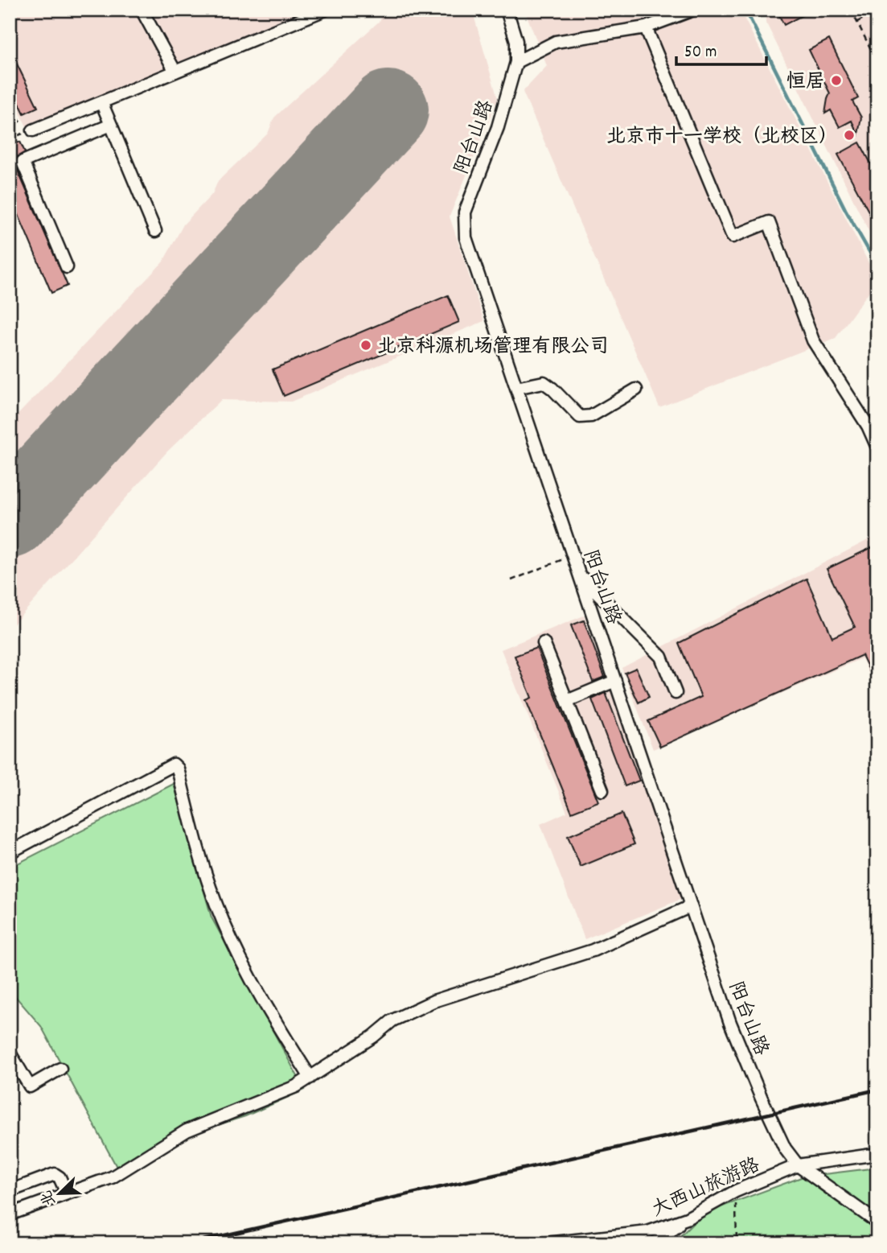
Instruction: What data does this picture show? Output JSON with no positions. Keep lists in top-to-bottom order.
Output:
{
  "streets": {
    "street": ["阳台山路", "大西山旅游路"]
  },
  "crossings": [
    ["阳台山路", "大西山旅游路"]
  ],
  "places": ["恒居", "北京市十一学校（北校区）", "北京科源机场管理有限公司"],
  "scale_bar": "50 m",
  "north": "bottom left"
}
